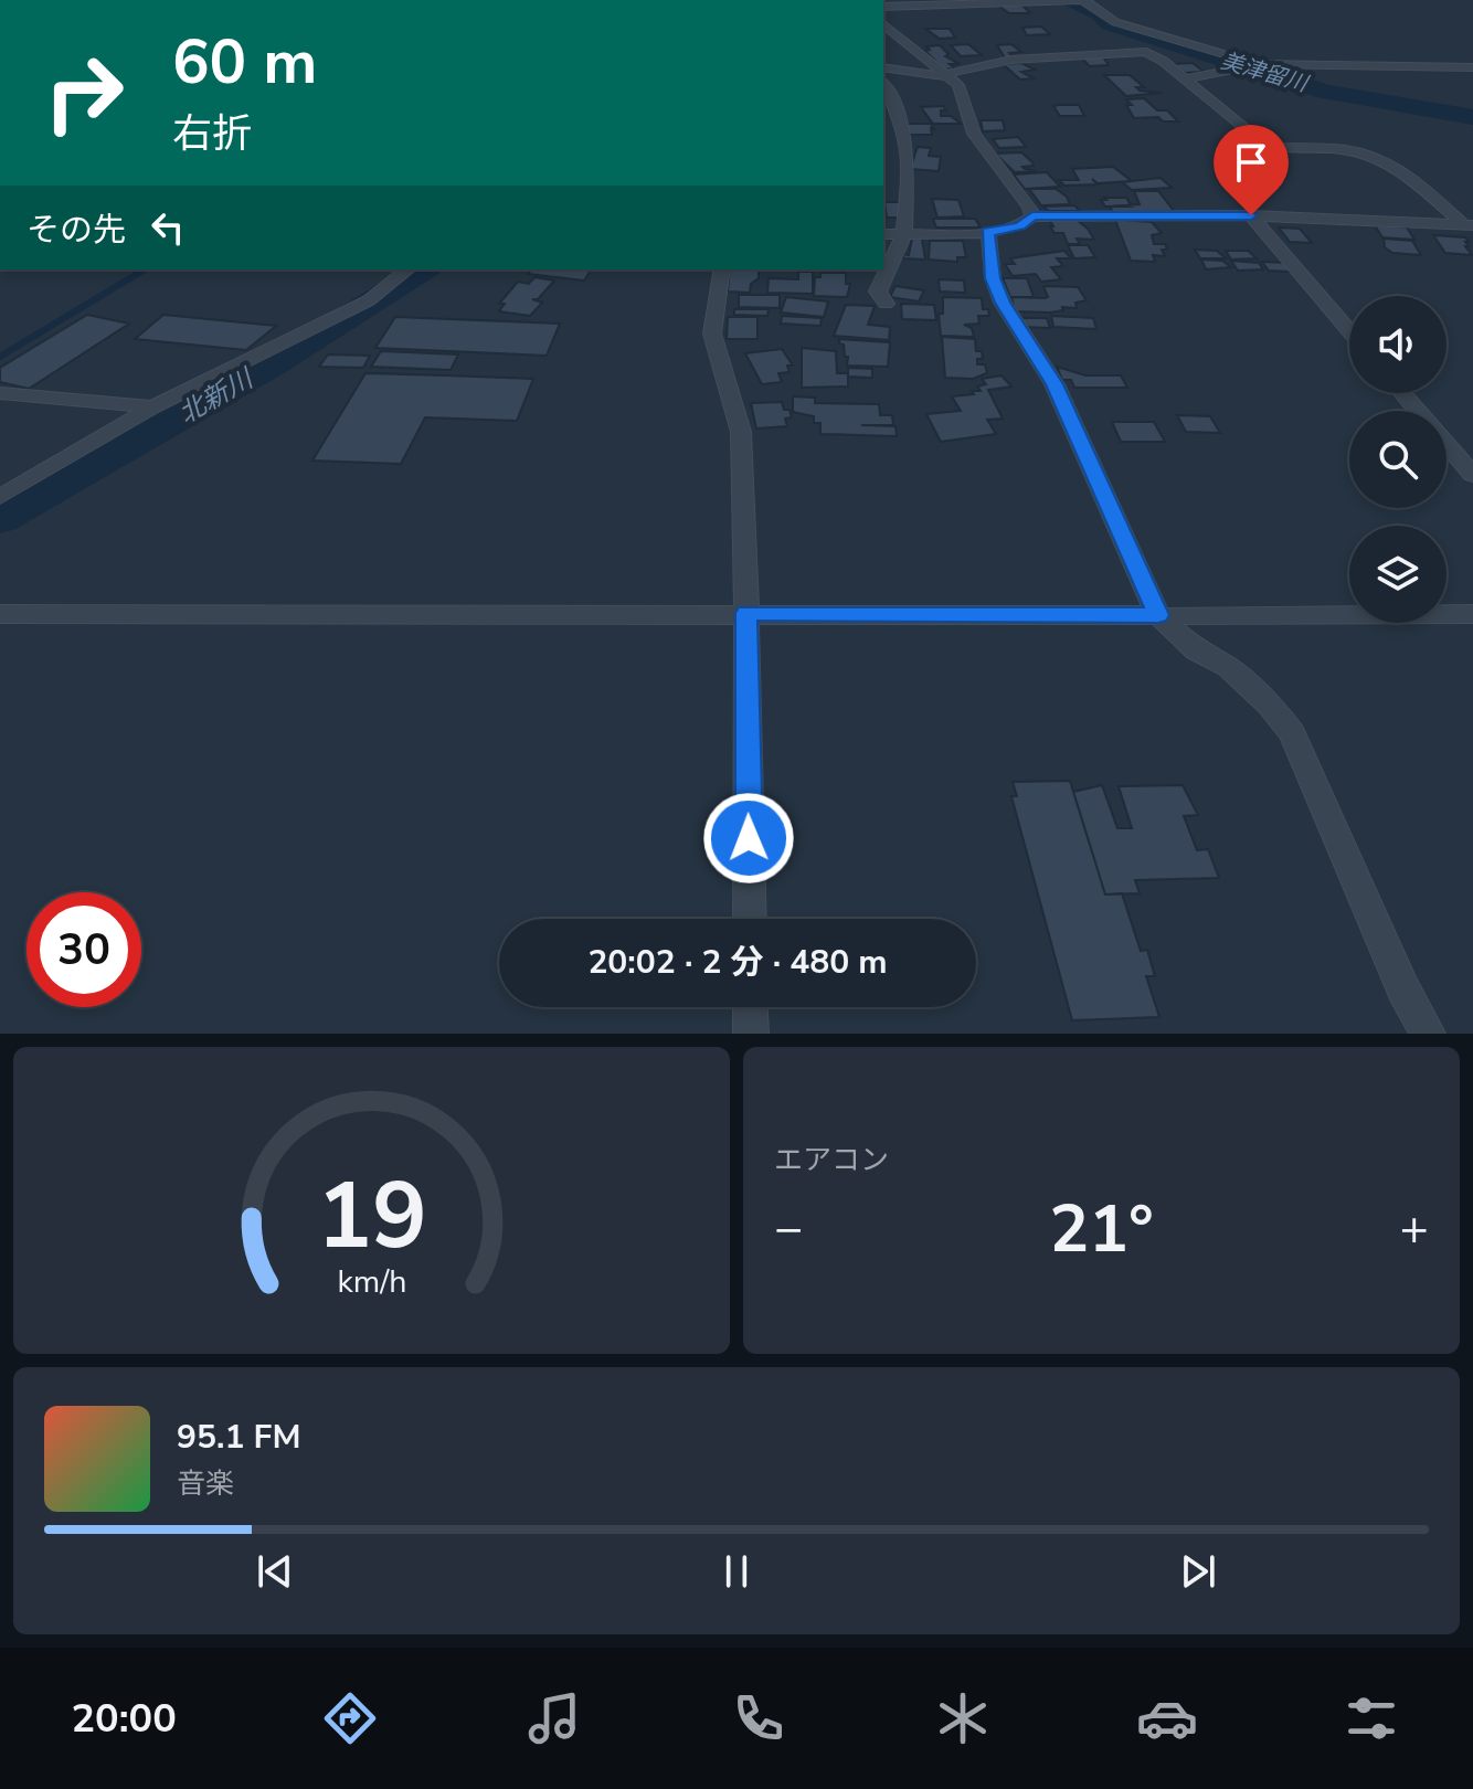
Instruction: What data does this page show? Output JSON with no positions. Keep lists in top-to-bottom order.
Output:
{
  "water": ["美津留川", "北新川"],
  "page": {
    "turn": ["60 m", "右折"],
    "then": "その先",
    "limit": "30",
    "trip": "20:02 · 2 分 · 480 m",
    "tile": "エアコン",
    "heat": ["−", "21°", "+"],
    "song": ["95.1 FM", "音楽"],
    "tabs": "20:00",
    "gauge": ["19", "km/h"]
  }
}
